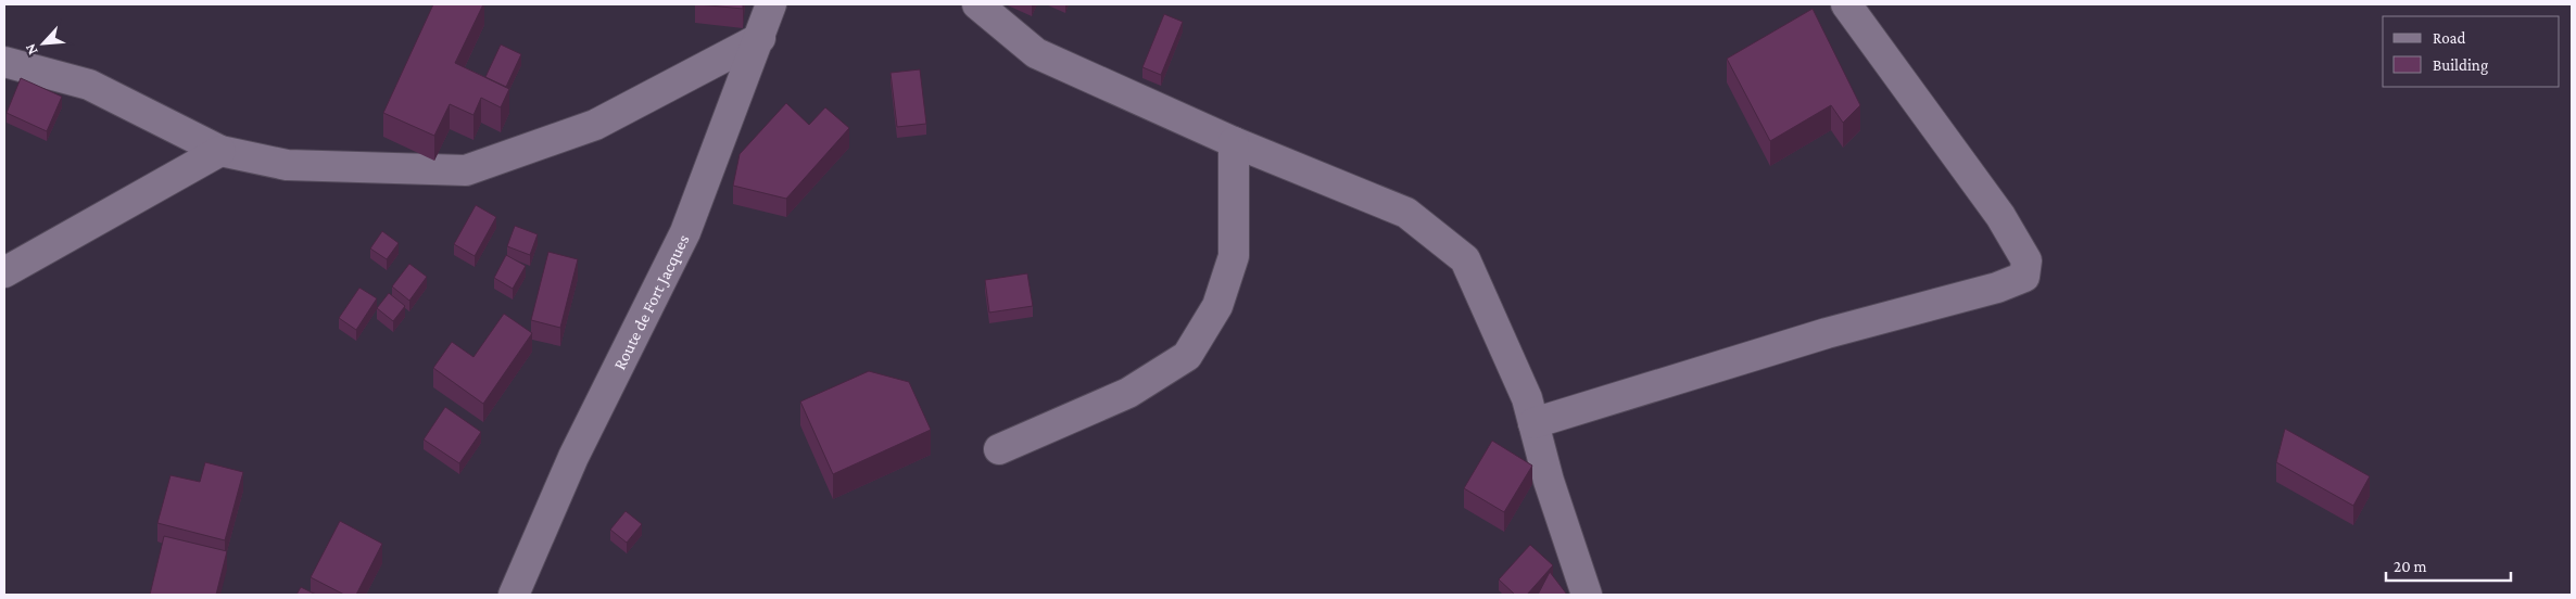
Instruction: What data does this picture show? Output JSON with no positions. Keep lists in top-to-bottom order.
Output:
{
  "streets": {
    "street": ["Route de Fort Jacques"]
  },
  "legend": ["Road", "Building"],
  "scale_bar": "20 m",
  "north": "bottom left"
}
